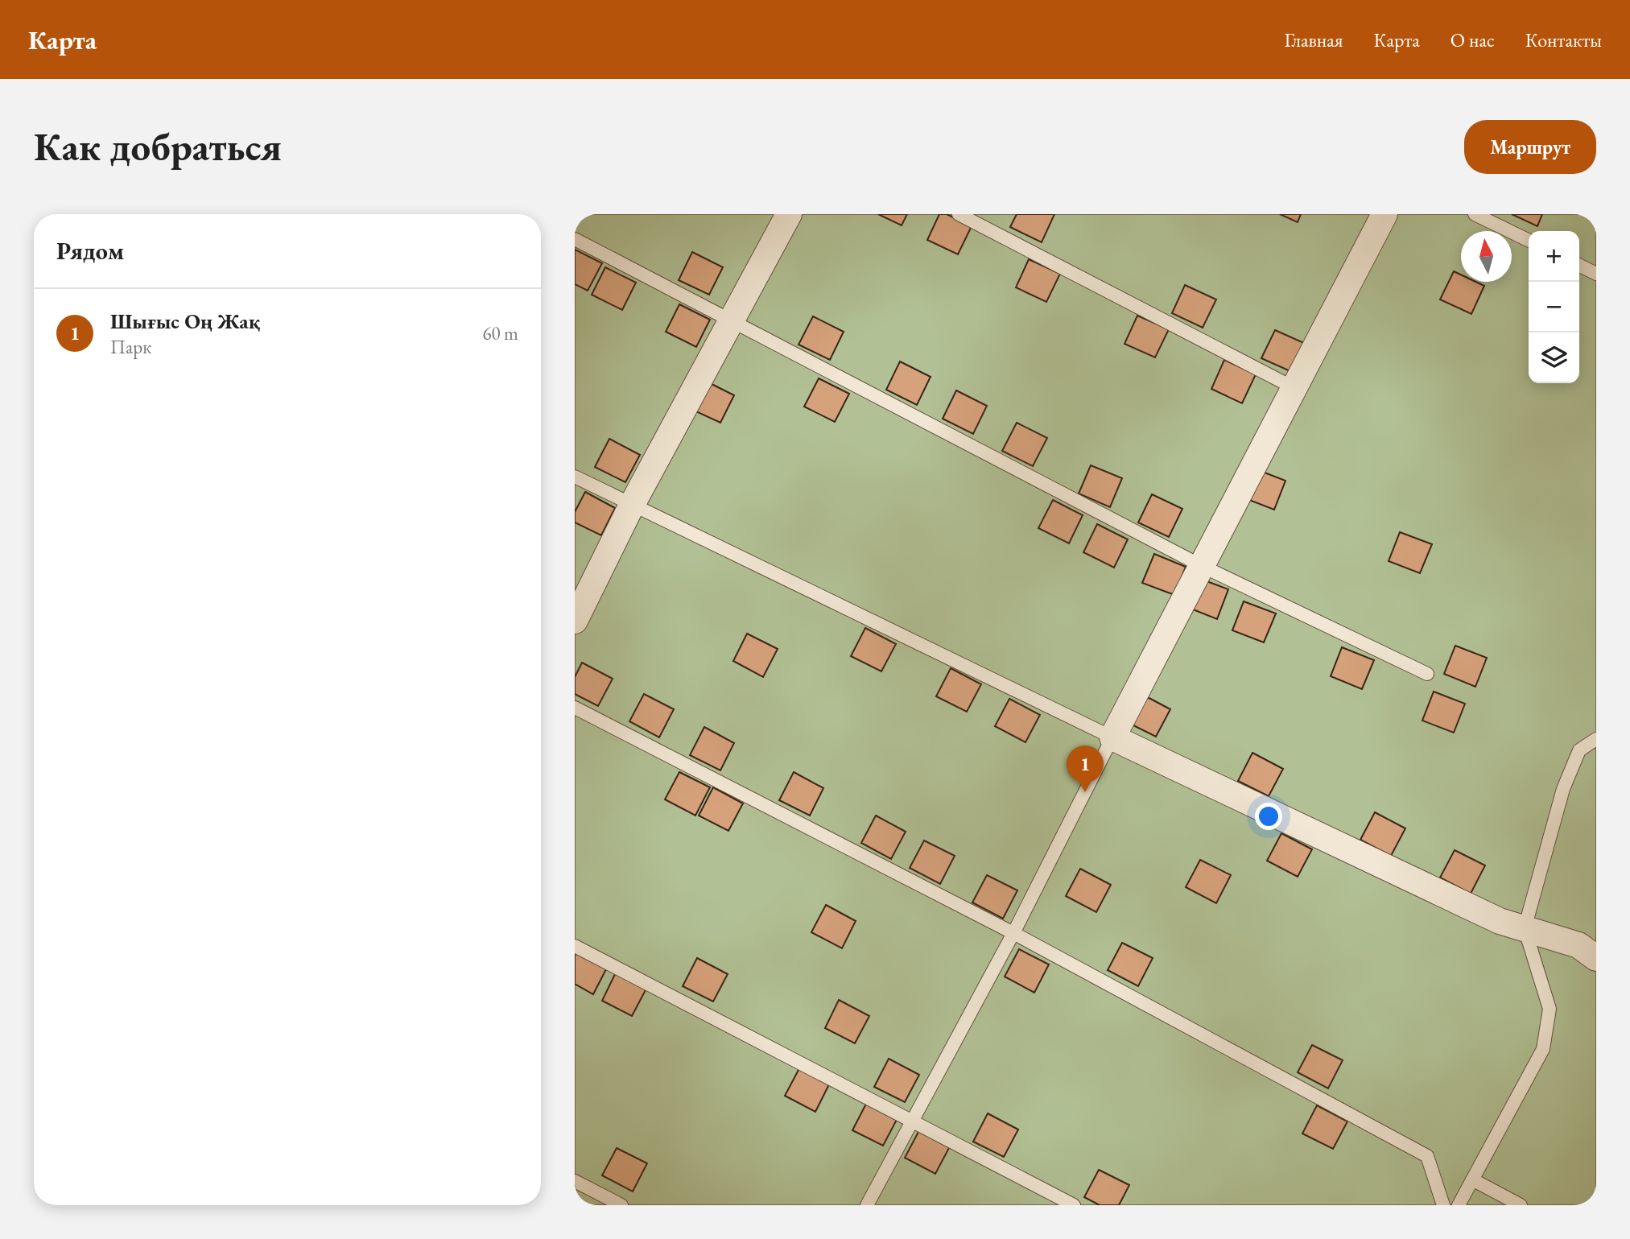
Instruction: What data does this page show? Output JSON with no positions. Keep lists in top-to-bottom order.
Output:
{
  "north": "top",
  "page": {
    "header": "Карта",
    "nav": [
      "Главная",
      "Карта",
      "О нас",
      "Контакты"
    ],
    "buttons": "Маршрут",
    "title": "Как добраться",
    "heading": "Рядом",
    "map_buttons": ["+", "−"],
    "list": [
      {
        "mark": "1",
        "name": "Шығыс Оң Жақ",
        "note": "Парк",
        "value": "60 m"
      }
    ],
    "pins": "1"
  }
}
